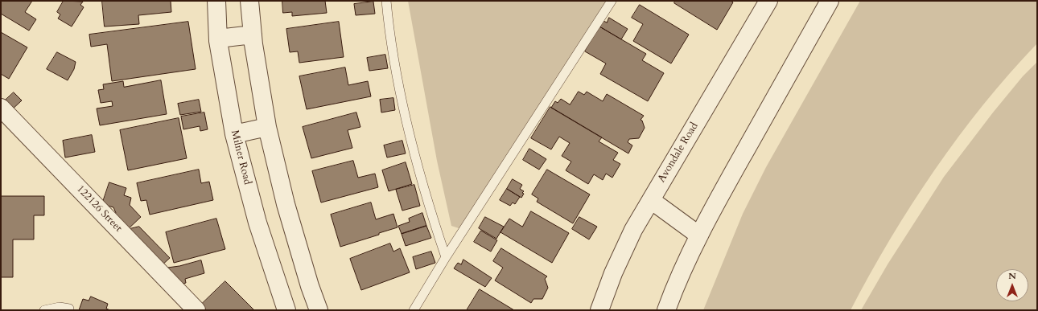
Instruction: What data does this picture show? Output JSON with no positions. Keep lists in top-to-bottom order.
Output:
{
  "streets": {
    "street": ["Avondale Road", "Milner Road", "122126 Street"]
  },
  "north": "top"
}
